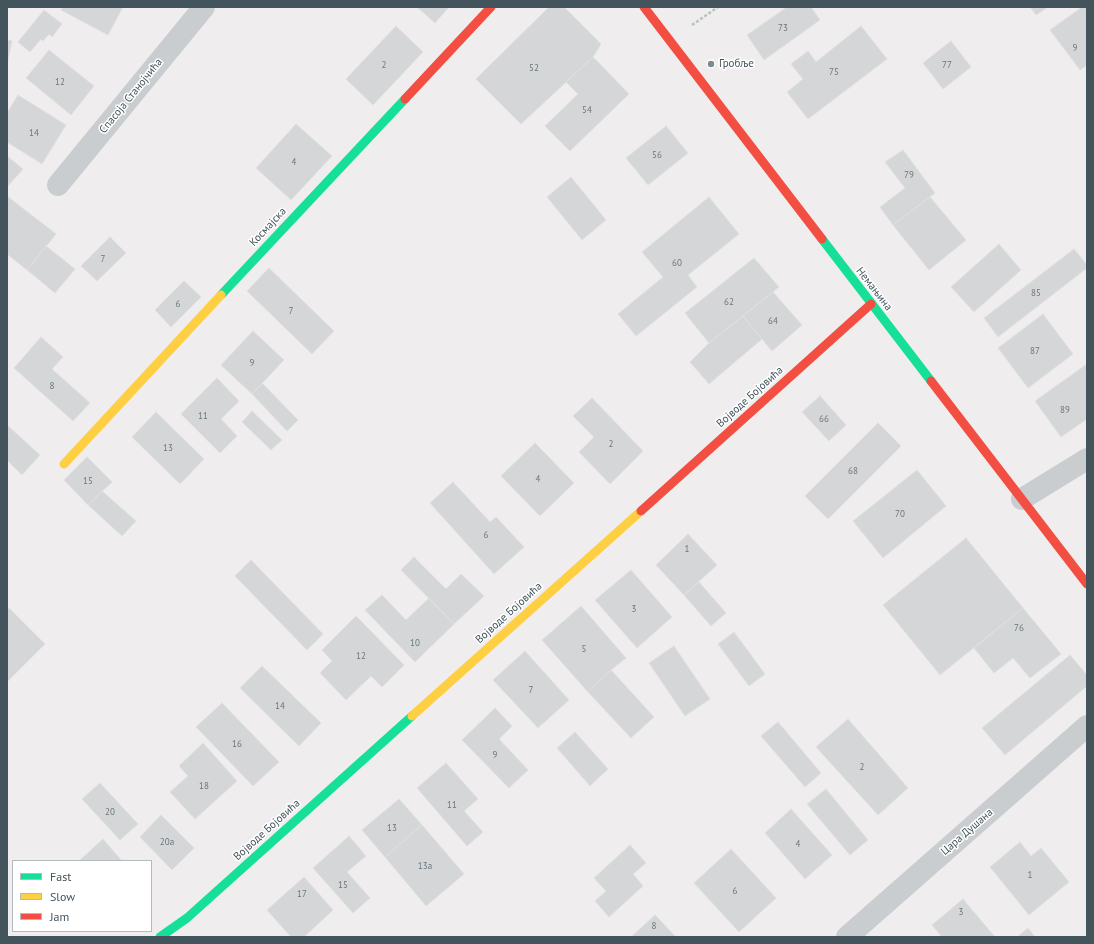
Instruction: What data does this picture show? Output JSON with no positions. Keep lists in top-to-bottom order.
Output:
{
  "streets": {
    "street": [
      "Спасоја Станојчића",
      "Космајска",
      "Немањина",
      "Војводе Бојовића",
      "Цара Душана"
    ]
  },
  "crossings": [
    ["Немањина", "Војводе Бојовића"]
  ],
  "places": ["Гробље"],
  "house_numbers": [
    "73",
    "9",
    "2",
    "77",
    "52",
    "75",
    "12",
    "54",
    "14",
    "56",
    "4",
    "79",
    "7",
    "60",
    "85",
    "62",
    "6",
    "7",
    "64",
    "87",
    "9",
    "8",
    "89",
    "11",
    "66",
    "2",
    "13",
    "68",
    "4",
    "15",
    "70",
    "6",
    "1",
    "3",
    "76",
    "10",
    "5",
    "12",
    "7",
    "14",
    "16",
    "9",
    "2",
    "18",
    "11",
    "20",
    "13",
    "20a",
    "4",
    "13a",
    "1",
    "15",
    "6",
    "17",
    "3",
    "8"
  ],
  "legend": ["Fast", "Slow", "Jam"]
}
